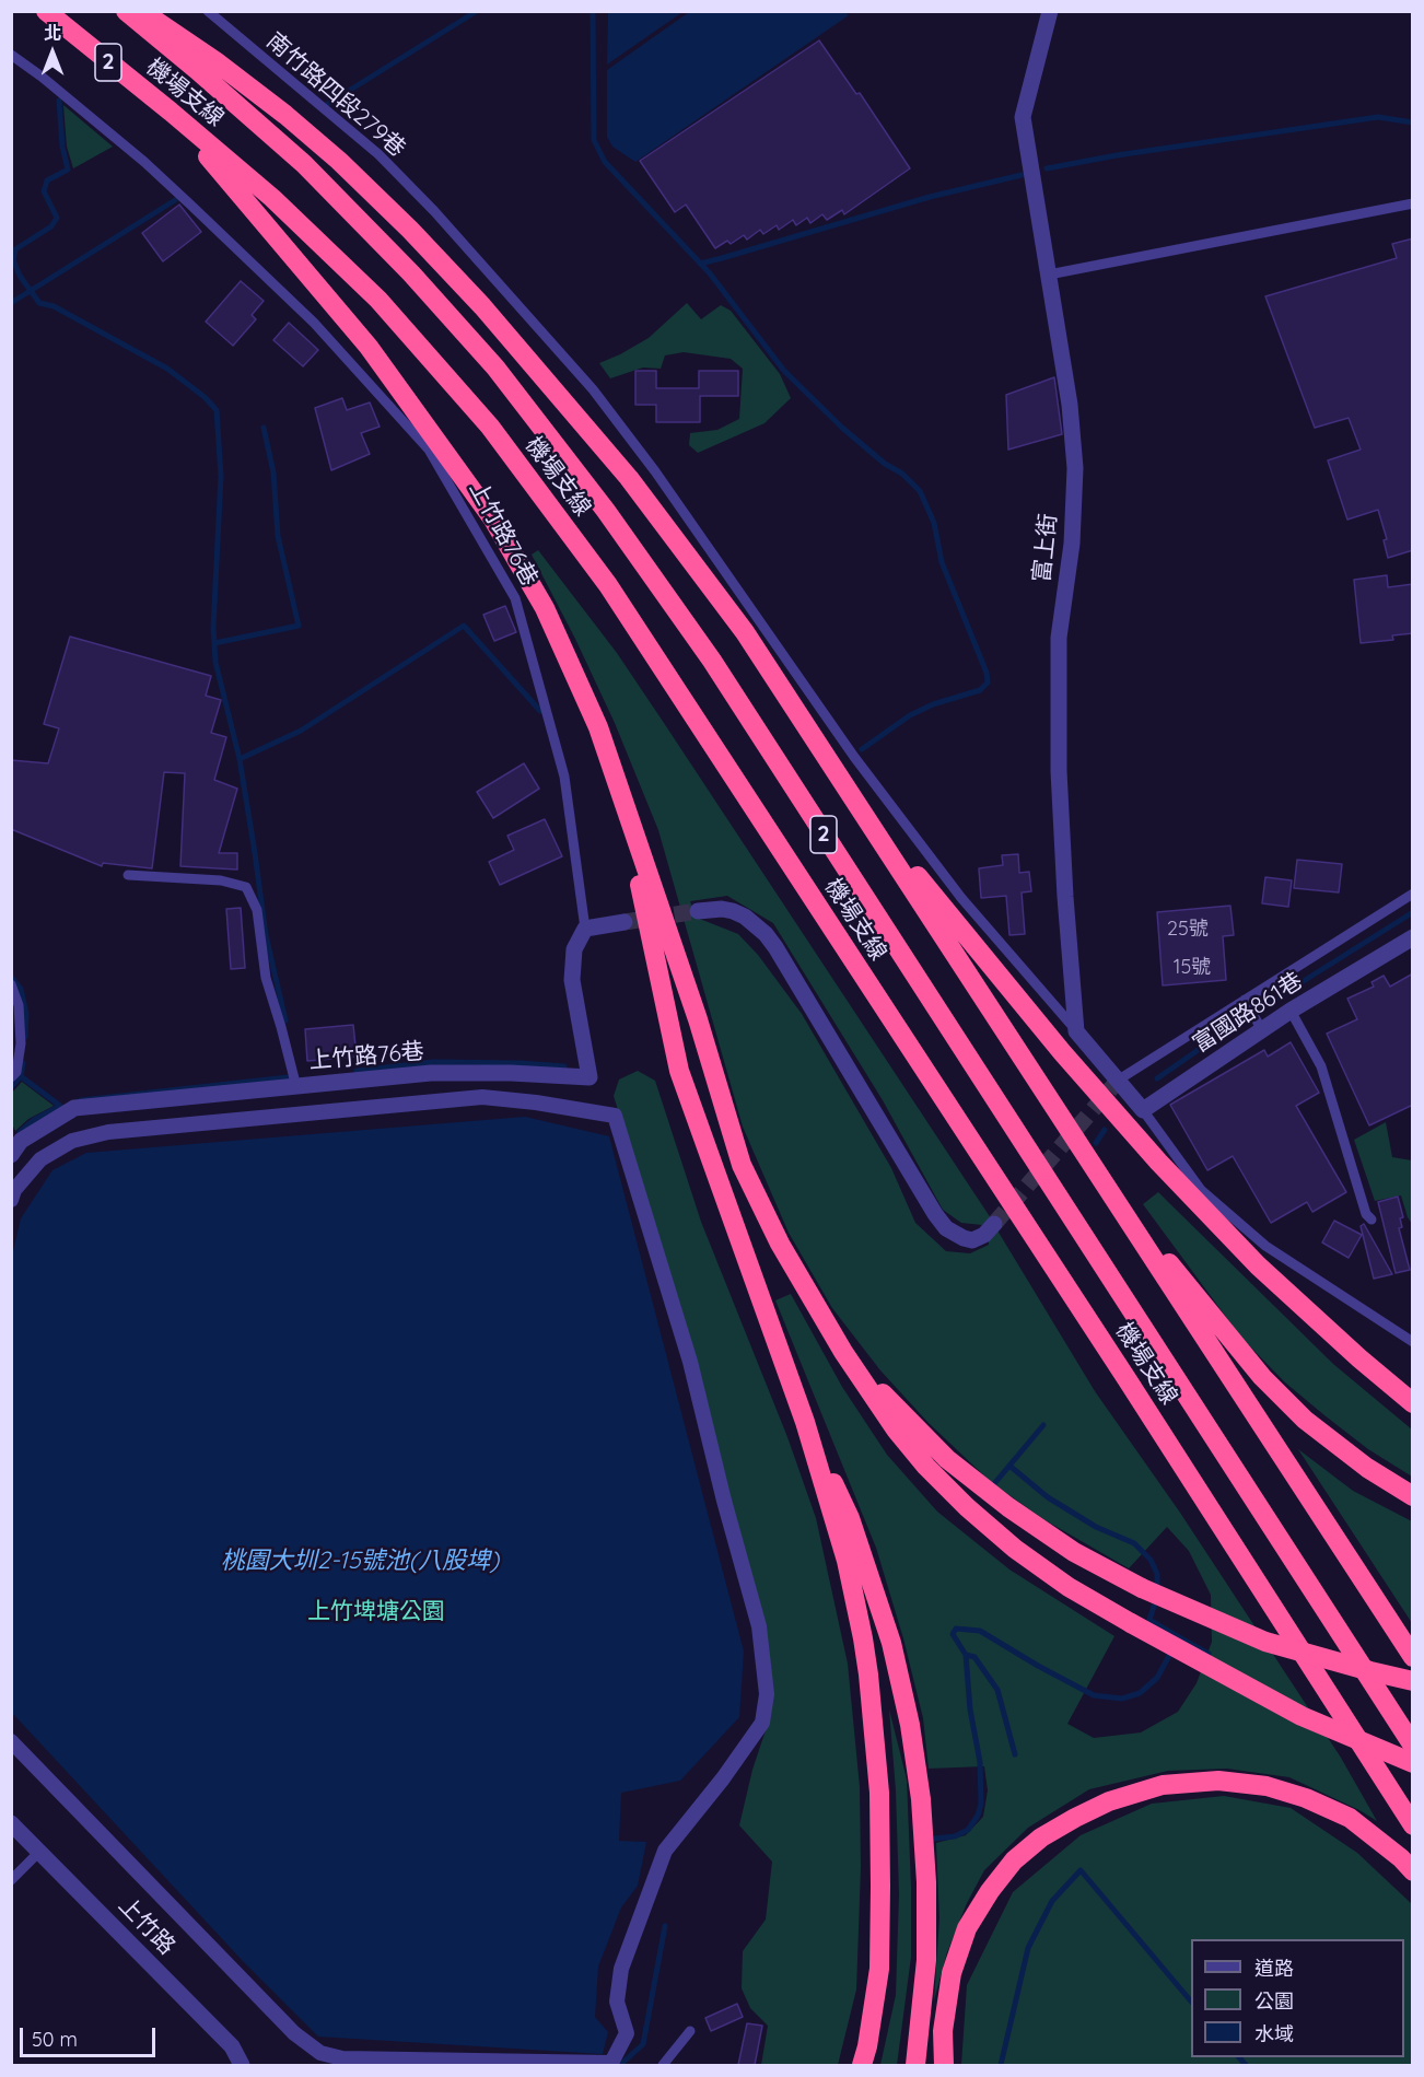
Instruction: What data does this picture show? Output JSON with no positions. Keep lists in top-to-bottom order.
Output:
{
  "streets": {
    "highway": ["2", "機場支線"],
    "street": [
      "上竹路76巷",
      "富上街",
      "富國路861巷",
      "上竹路"
    ],
    "lane": ["南竹路四段279巷"]
  },
  "crossings": [
    ["南竹路四段279巷", "富上街"]
  ],
  "water": ["桃園大圳2-15號池(八股埤)"],
  "parks": ["上竹埤塘公園"],
  "house_numbers": ["25號", "15號"],
  "legend": ["道路", "公園", "水域"],
  "scale_bar": "50 m",
  "north": "top"
}
